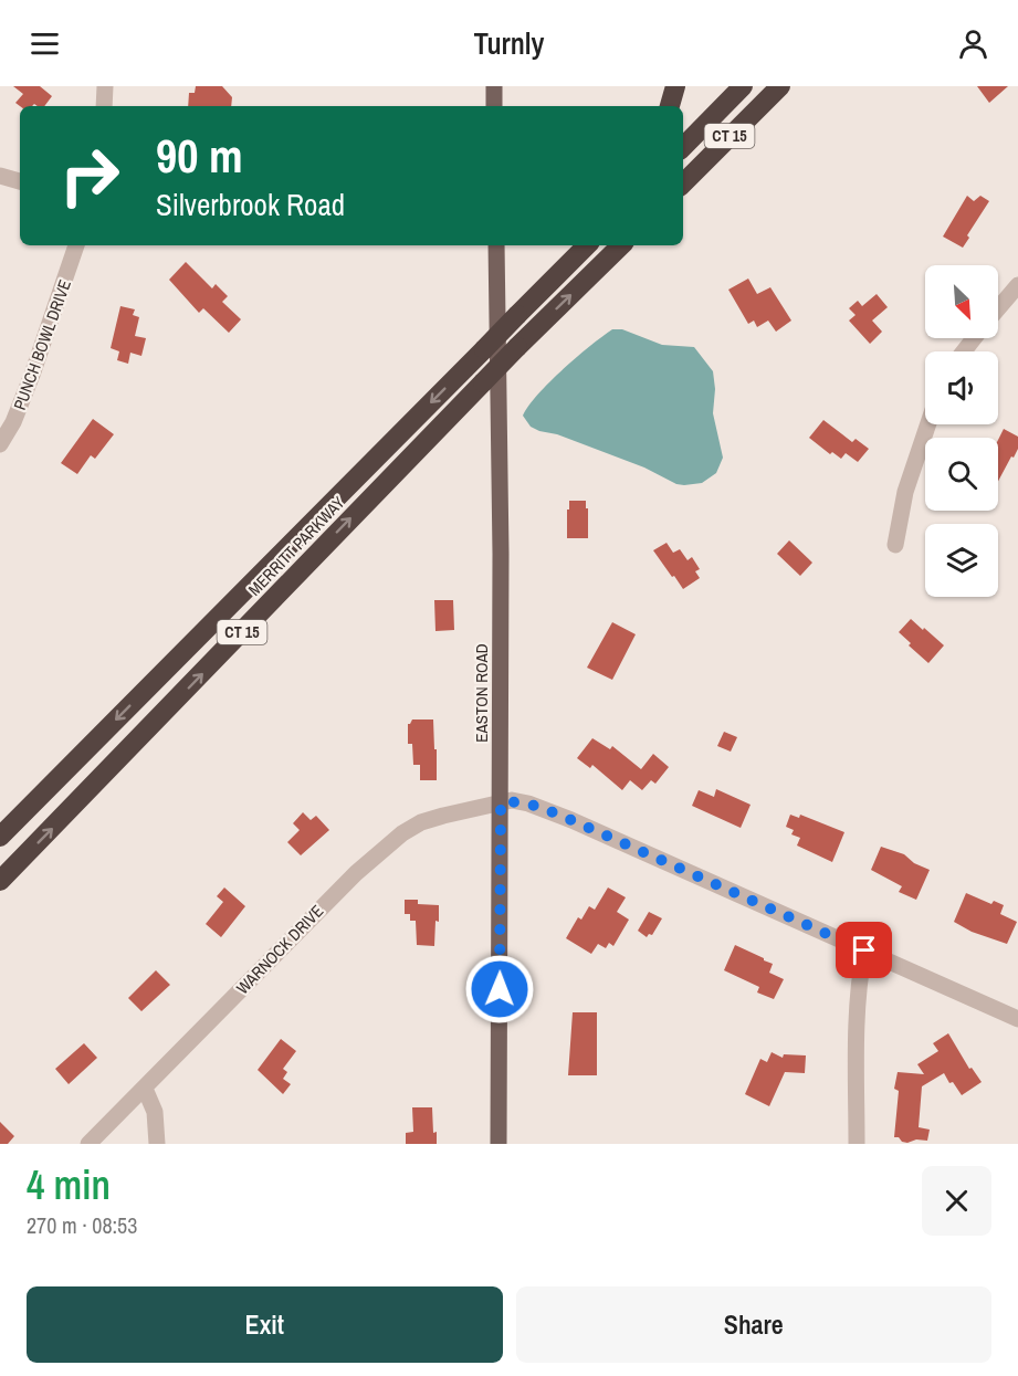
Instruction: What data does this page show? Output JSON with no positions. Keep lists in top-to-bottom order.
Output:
{
  "streets": {
    "highway": ["CT 15", "MERRITT PARKWAY"],
    "main road": ["EASTON ROAD"],
    "street": ["PUNCH BOWL DRIVE", "WARNOCK DRIVE"]
  },
  "crossings": [
    ["EASTON ROAD", "WARNOCK DRIVE"]
  ],
  "north": "bottom right",
  "page": {
    "header": "Turnly",
    "turn": ["90 m", "Silverbrook Road"],
    "heading": ["4 min", "270 m · 08:53"],
    "buttons": ["Exit", "Share"]
  }
}
